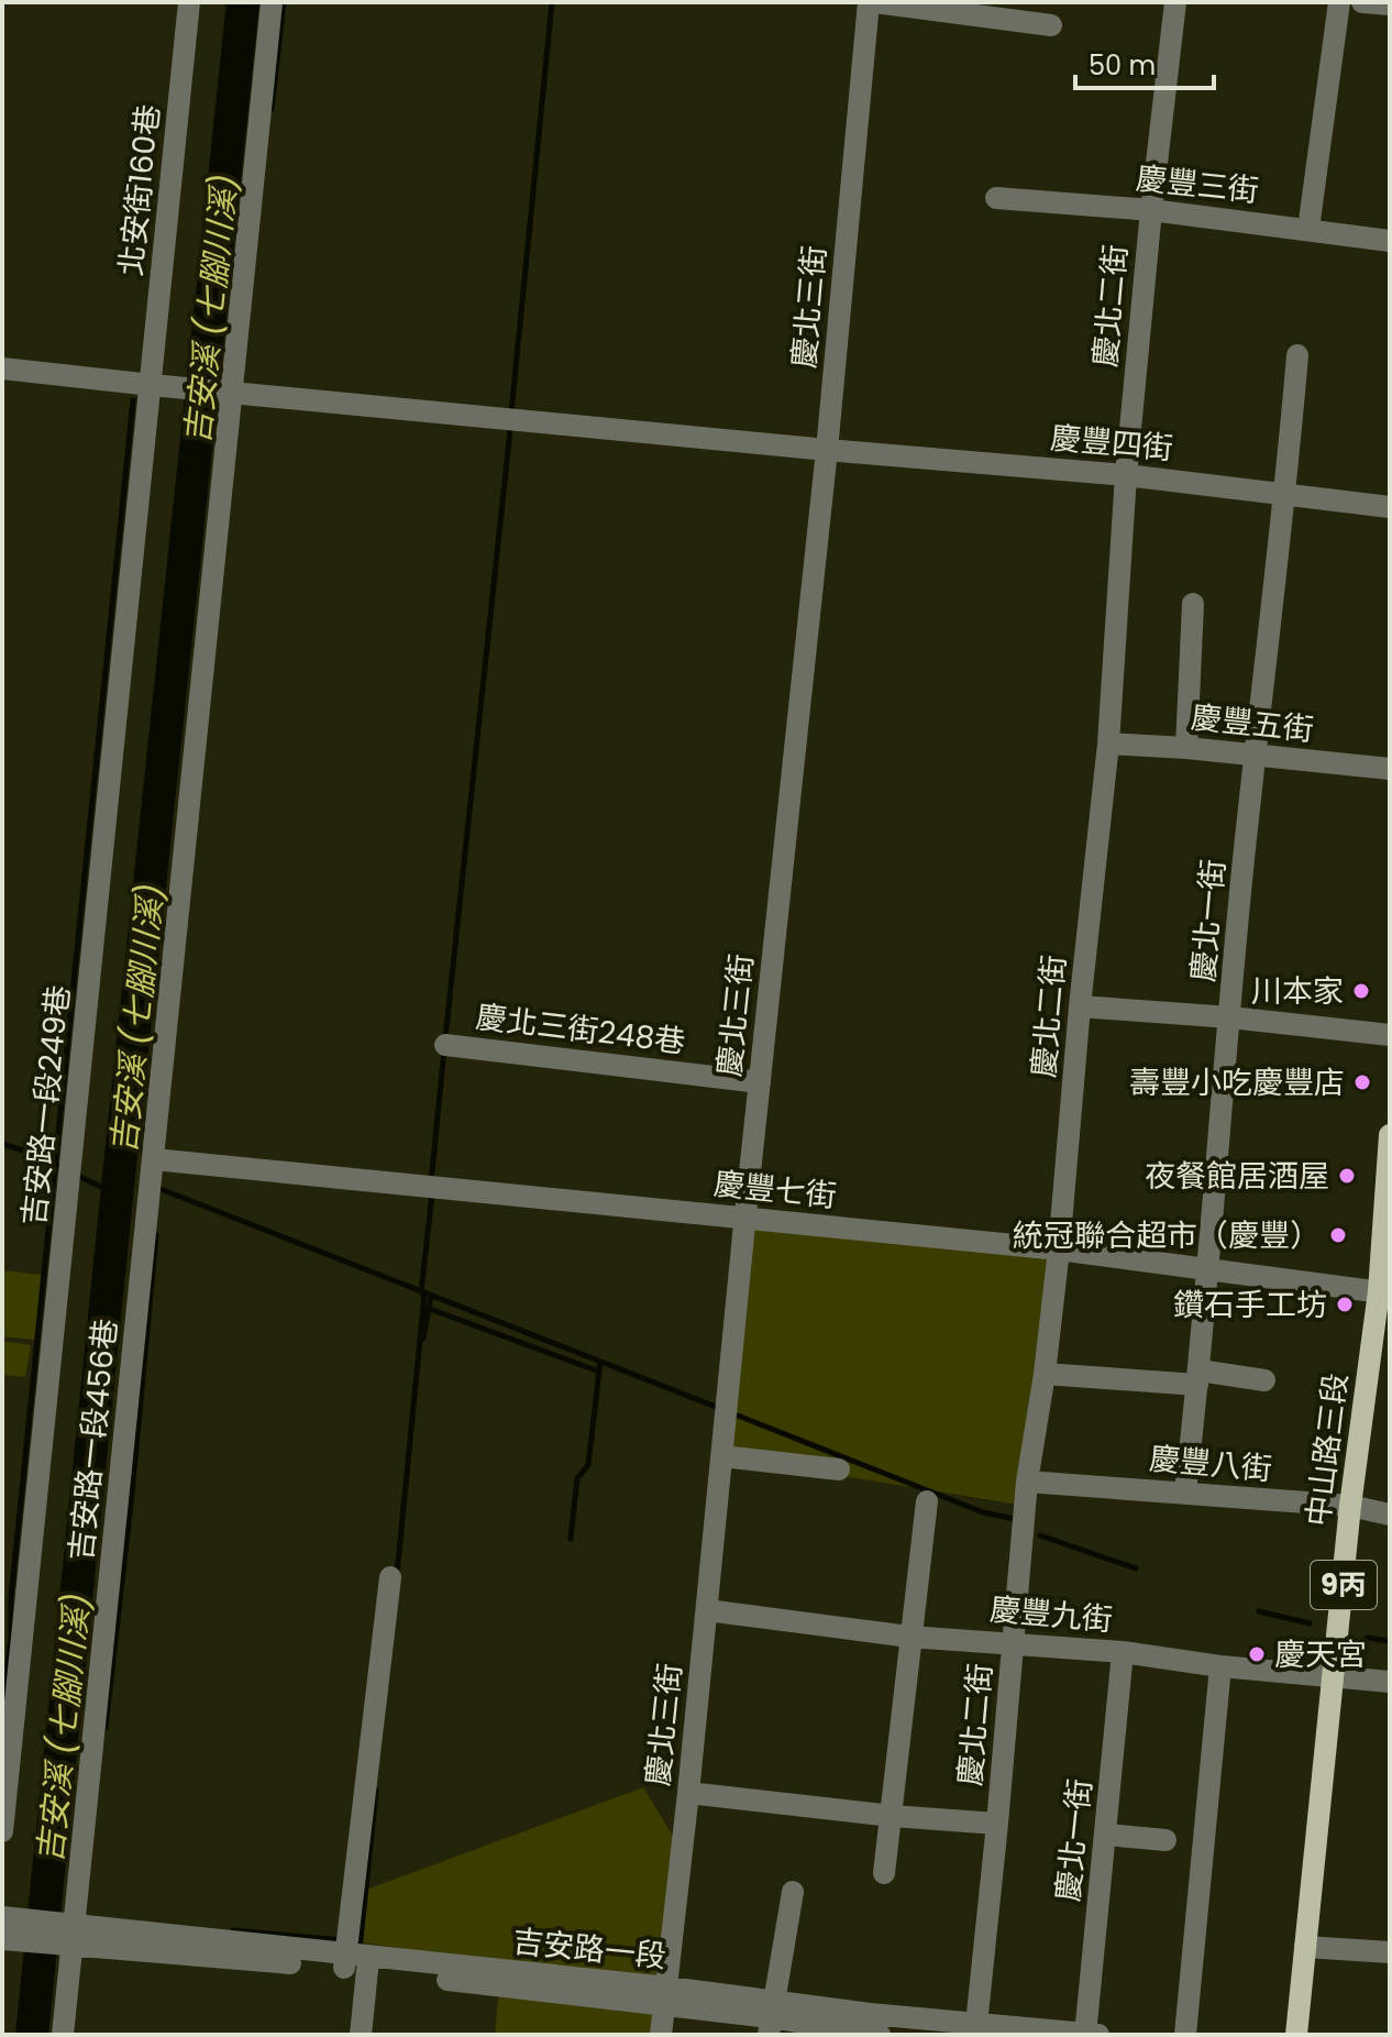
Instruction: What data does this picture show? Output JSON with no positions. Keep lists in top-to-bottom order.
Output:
{
  "streets": {
    "main road": ["中山路三段", "9丙"],
    "street": [
      "慶豐三街",
      "北安街160巷",
      "慶北二街",
      "慶北三街",
      "慶豐四街",
      "慶豐五街",
      "慶北一街",
      "慶北三街248巷",
      "吉安路一段249巷",
      "慶豐七街",
      "吉安路一段456巷",
      "慶豐八街",
      "慶豐九街",
      "吉安路一段"
    ]
  },
  "crossings": [
    ["慶豐三街", "慶北二街"],
    ["北安街160巷", "慶豐四街"],
    ["北安街160巷", "吉安路一段249巷"],
    ["慶北二街", "慶豐四街"],
    ["慶北二街", "慶豐五街"],
    ["慶北二街", "慶豐七街"],
    ["慶北二街", "慶豐八街"],
    ["慶北二街", "慶豐九街"],
    ["慶北二街", "吉安路一段"],
    ["慶北三街", "慶豐四街"],
    ["慶北三街", "慶北三街248巷"],
    ["慶北三街", "慶豐七街"],
    ["慶北三街", "慶豐九街"],
    ["慶北三街", "吉安路一段"],
    ["慶豐四街", "慶北一街"],
    ["慶豐四街", "吉安路一段249巷"],
    ["慶豐四街", "吉安路一段456巷"],
    ["慶豐五街", "慶北一街"],
    ["慶北一街", "慶豐七街"],
    ["慶北一街", "慶豐八街"],
    ["慶北一街", "慶豐九街"],
    ["慶北一街", "吉安路一段"],
    ["慶豐七街", "吉安路一段456巷"],
    ["慶豐七街", "中山路三段"],
    ["吉安路一段456巷", "吉安路一段"],
    ["中山路三段", "慶豐八街"],
    ["中山路三段", "慶豐九街"]
  ],
  "water": ["吉安溪 (七腳川溪)"],
  "places": [
    "川本家",
    "壽豐小吃慶豐店",
    "夜餐館居酒屋",
    "統冠聯合超市（慶豐）",
    "鑽石手工坊",
    "慶天宮"
  ],
  "scale_bar": "50 m"
}
